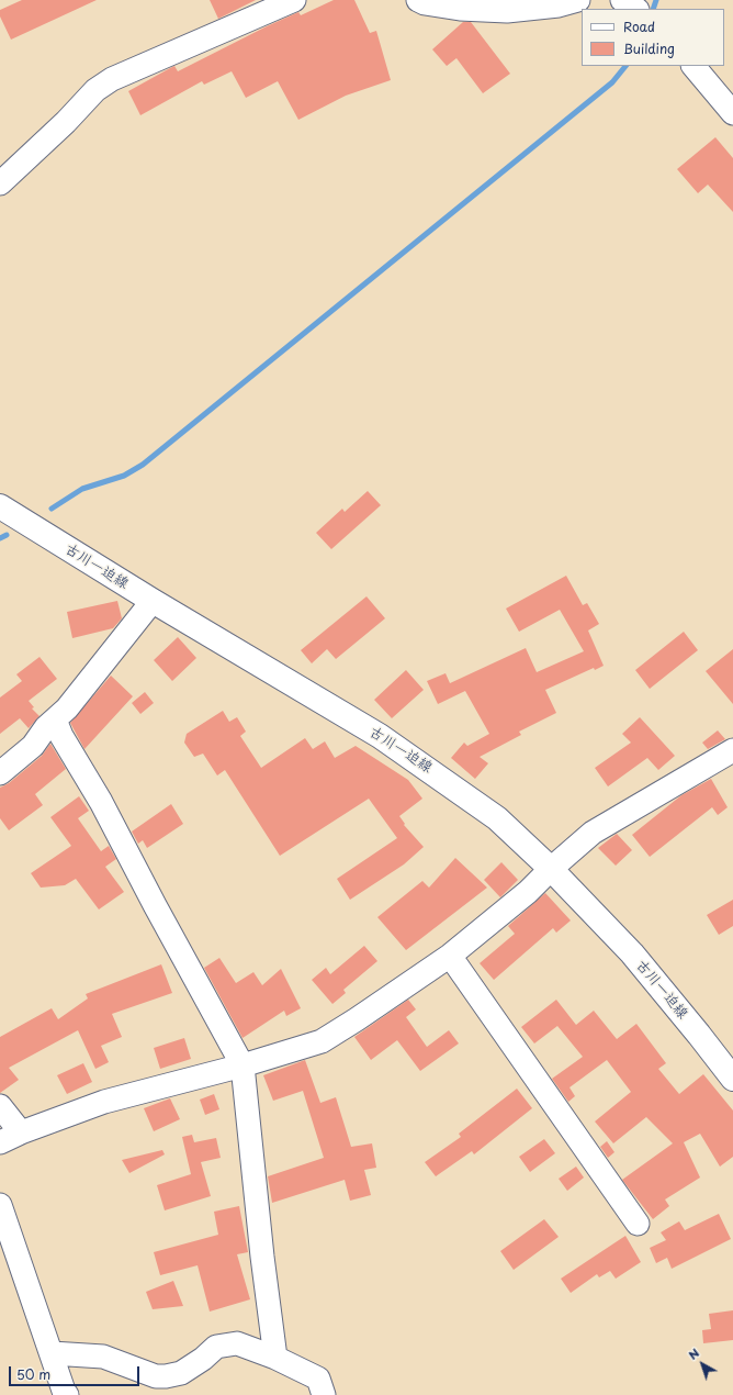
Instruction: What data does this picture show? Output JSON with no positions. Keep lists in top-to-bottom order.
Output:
{
  "streets": {
    "main road": ["古川一迫線"]
  },
  "legend": ["Road", "Building"],
  "scale_bar": "50 m",
  "north": "top left"
}
